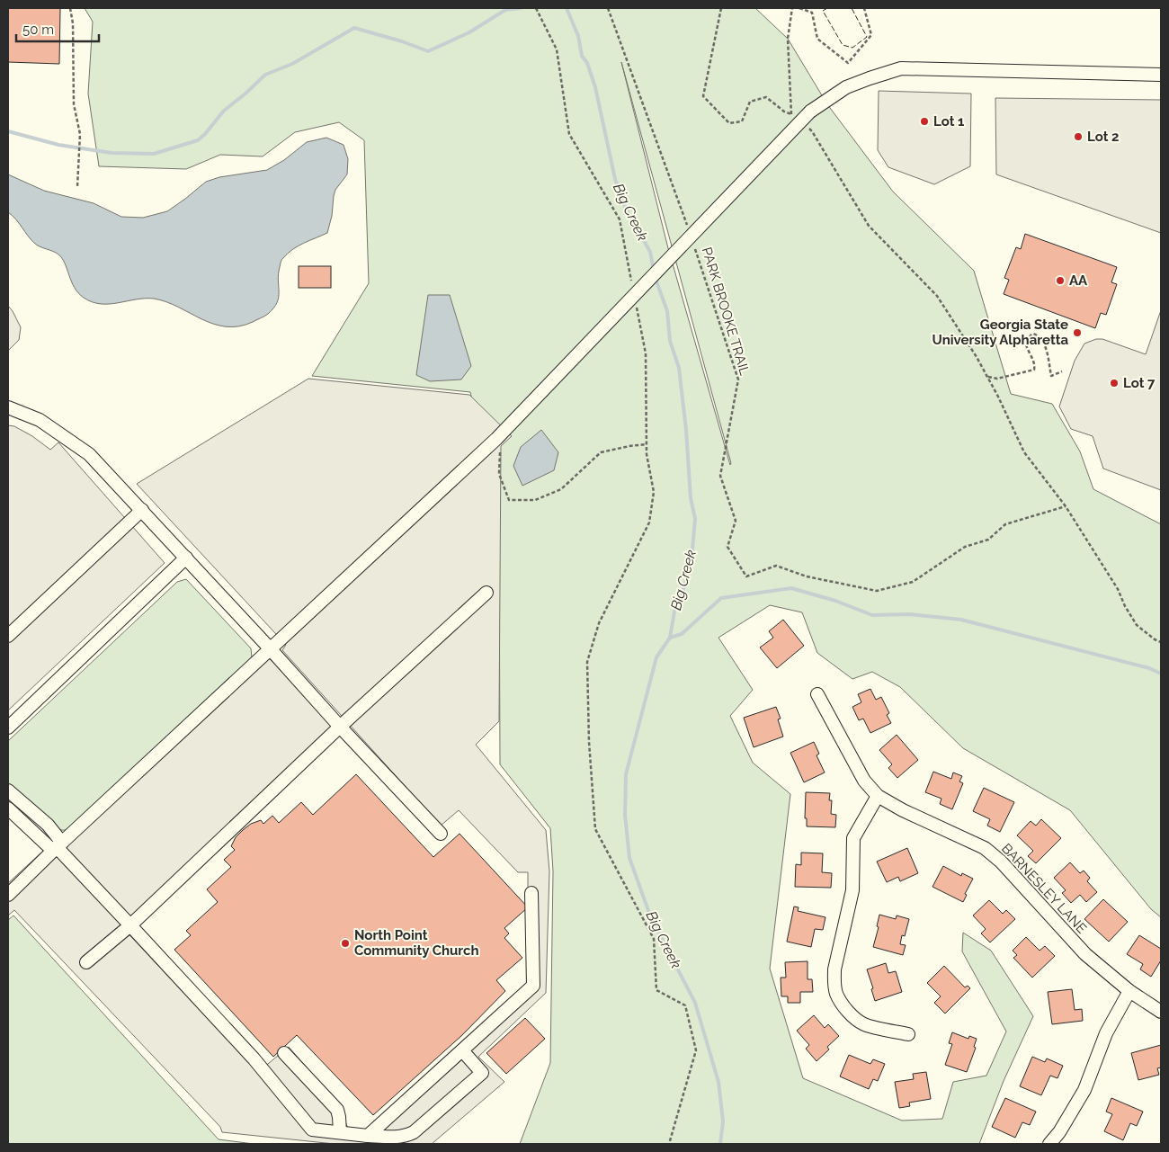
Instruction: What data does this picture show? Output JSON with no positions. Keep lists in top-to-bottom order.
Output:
{
  "streets": {
    "street": ["BARNESLEY LANE"],
    "path": ["PARK BROOKE TRAIL"]
  },
  "water": ["Big Creek"],
  "places": [
    "Lot 1",
    "Lot 2",
    "AA",
    "Georgia State University Alpharetta",
    "Lot 7",
    "North Point Community Church"
  ],
  "scale_bar": "50 m"
}
